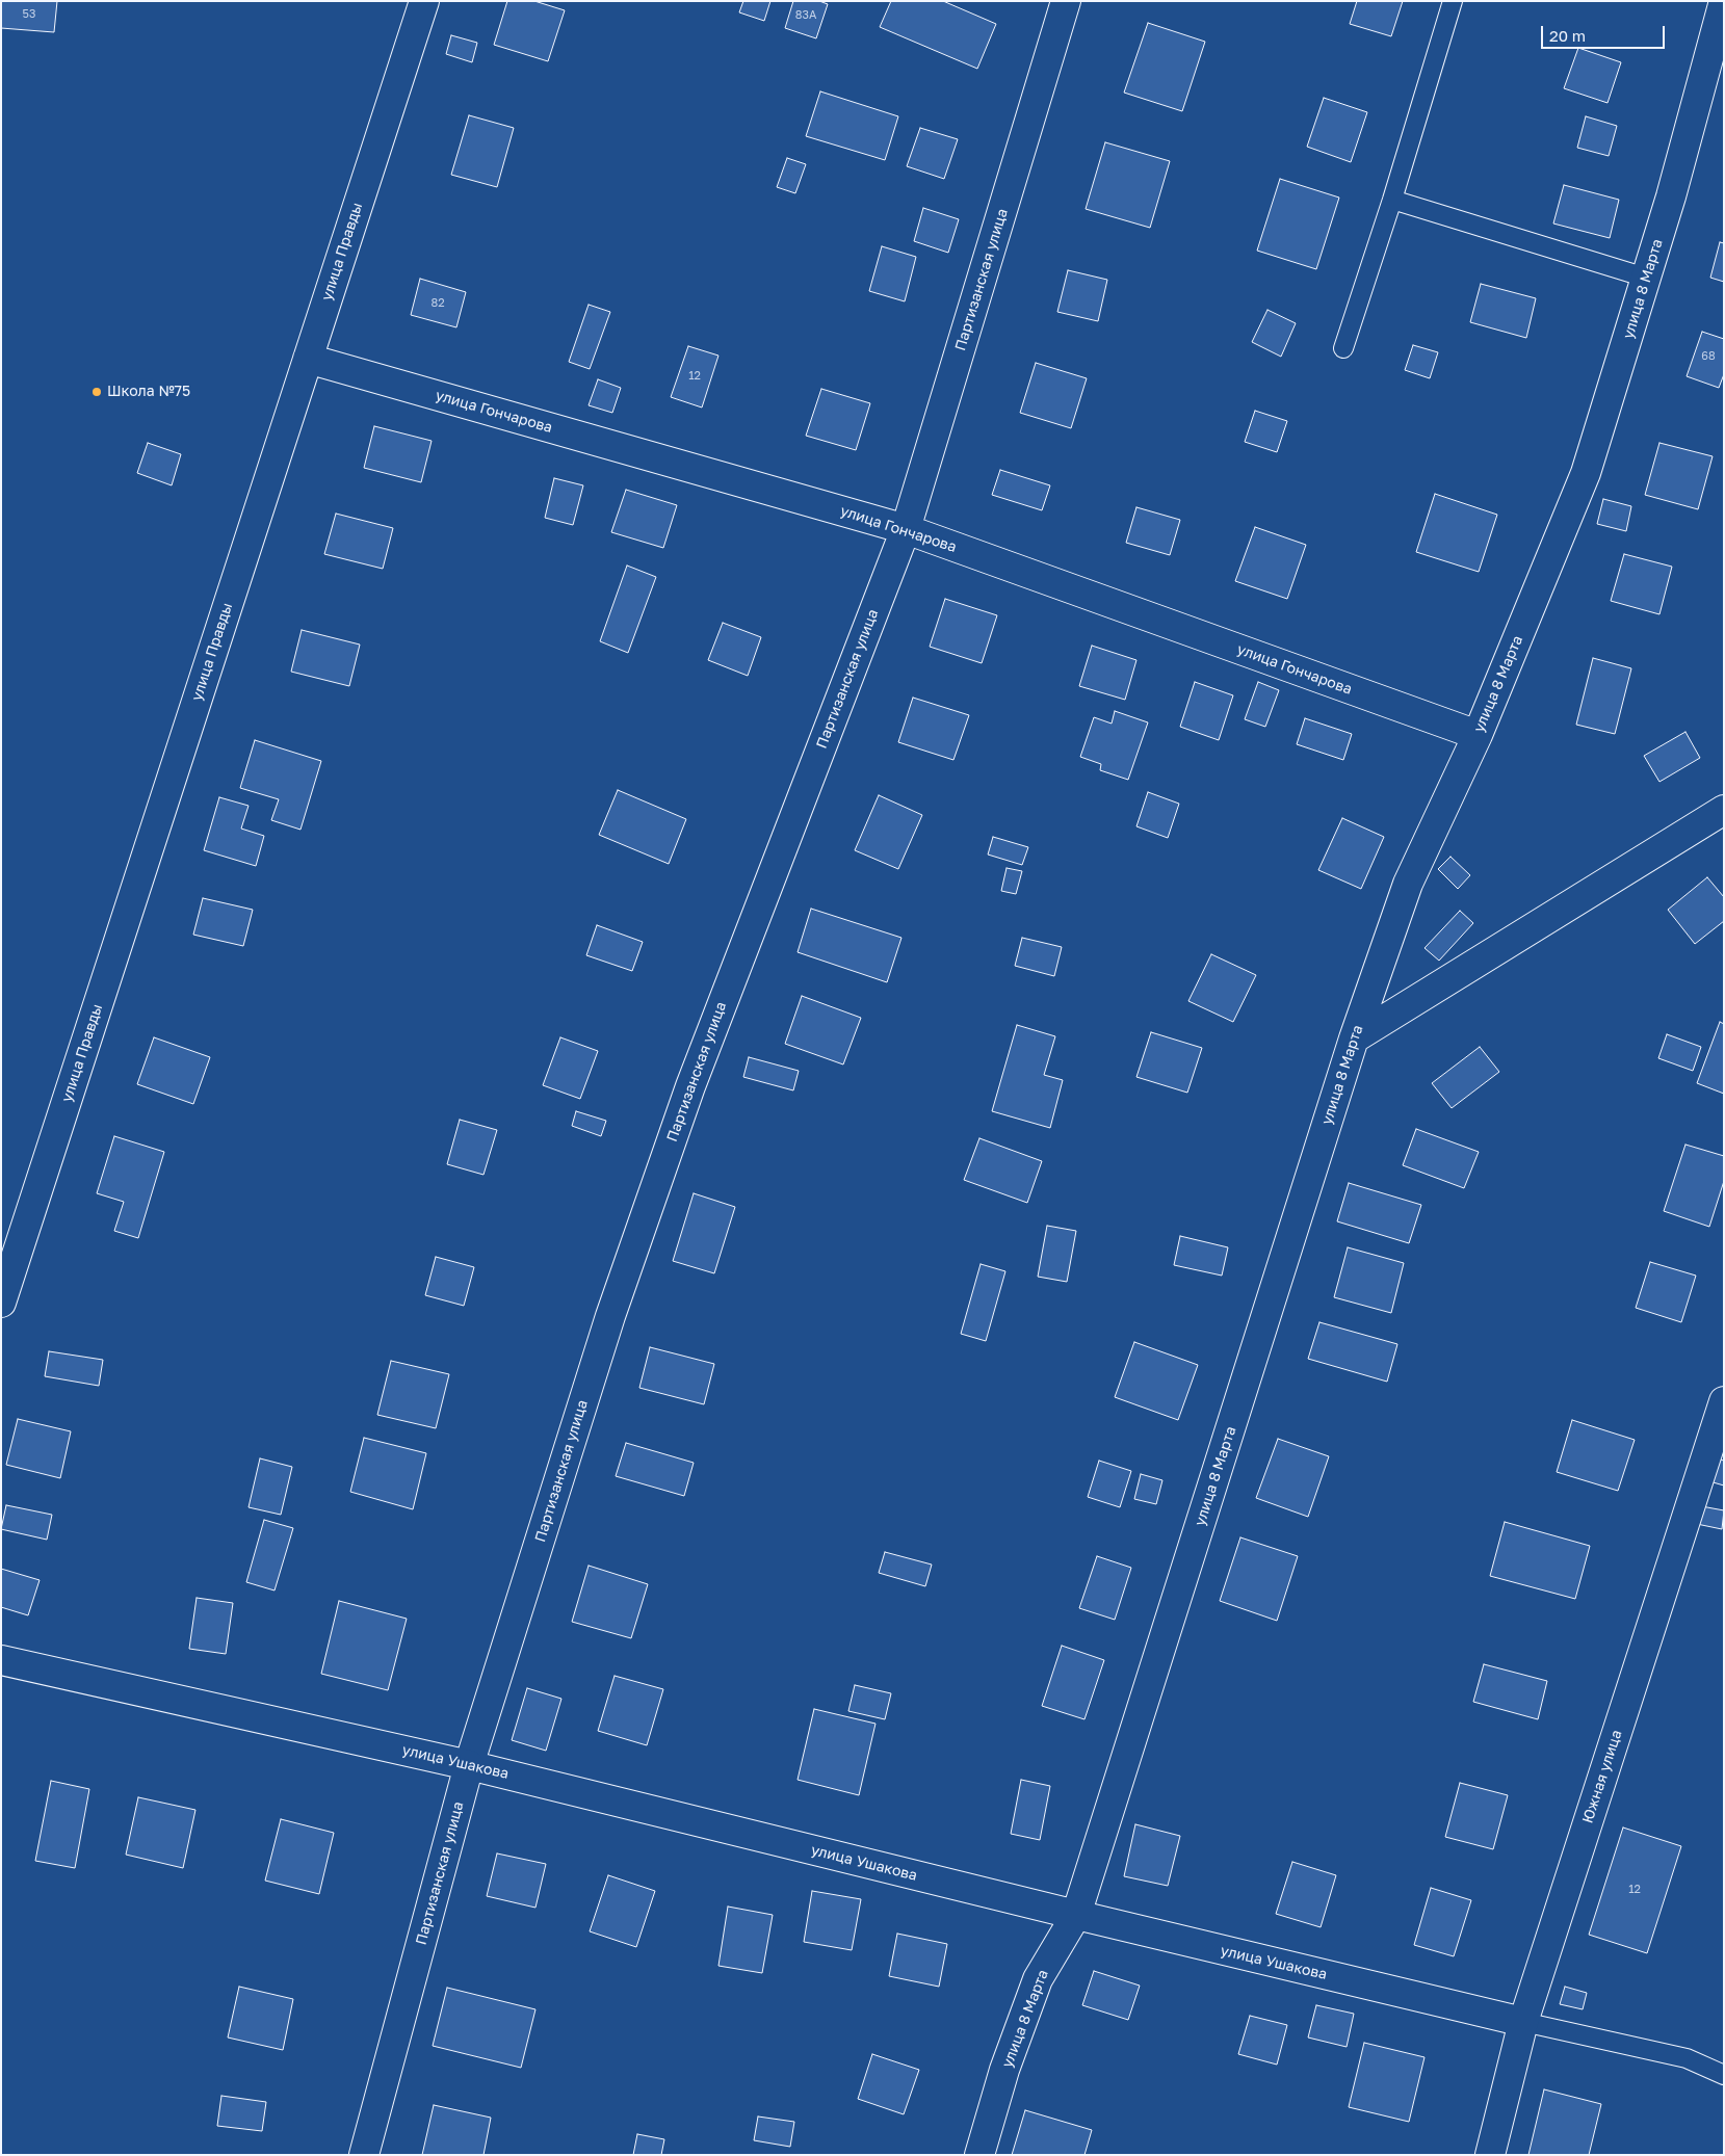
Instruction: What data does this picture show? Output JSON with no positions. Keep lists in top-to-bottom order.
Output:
{
  "streets": {
    "street": [
      "улица Правды",
      "Партизанская улица",
      "улица 8 Марта",
      "улица Гончарова",
      "улица Ушакова",
      "Южная улица"
    ]
  },
  "crossings": [
    ["улица Правды", "улица Гончарова"],
    ["Партизанская улица", "улица Гончарова"],
    ["Партизанская улица", "улица Ушакова"],
    ["улица 8 Марта", "улица Гончарова"],
    ["улица 8 Марта", "улица Ушакова"],
    ["улица Ушакова", "Южная улица"]
  ],
  "places": ["Школа №75"],
  "house_numbers": [
    "53",
    "83А",
    "82",
    "68",
    "12",
    "12"
  ],
  "scale_bar": "20 m"
}
